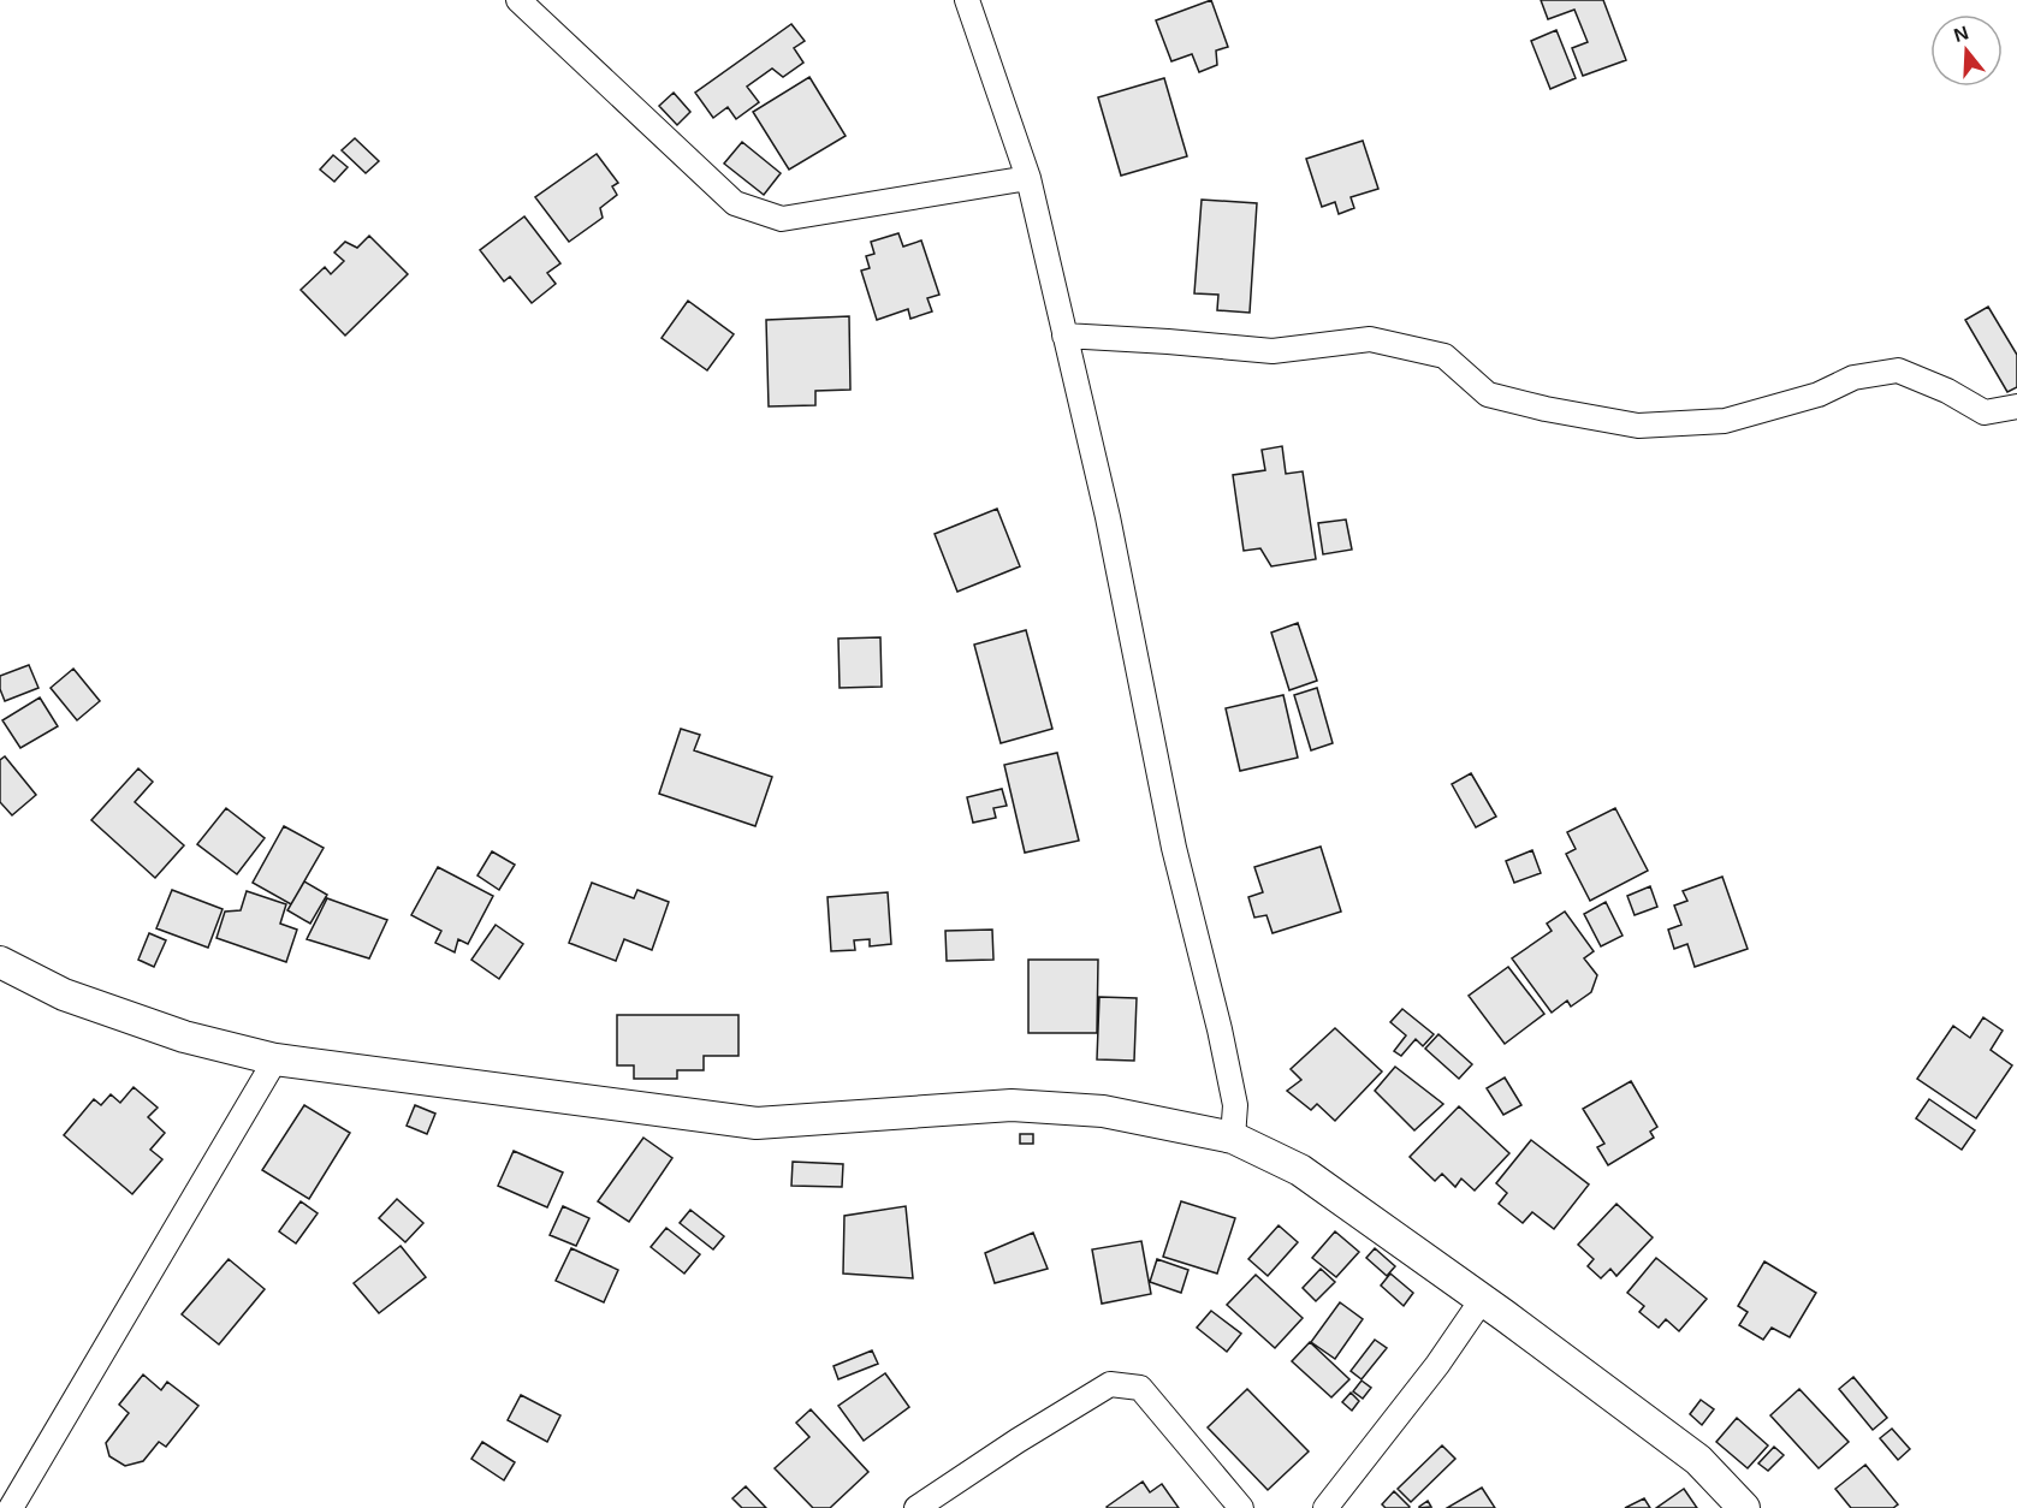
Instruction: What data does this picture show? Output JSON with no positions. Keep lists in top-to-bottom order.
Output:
{
  "north": "top"
}
